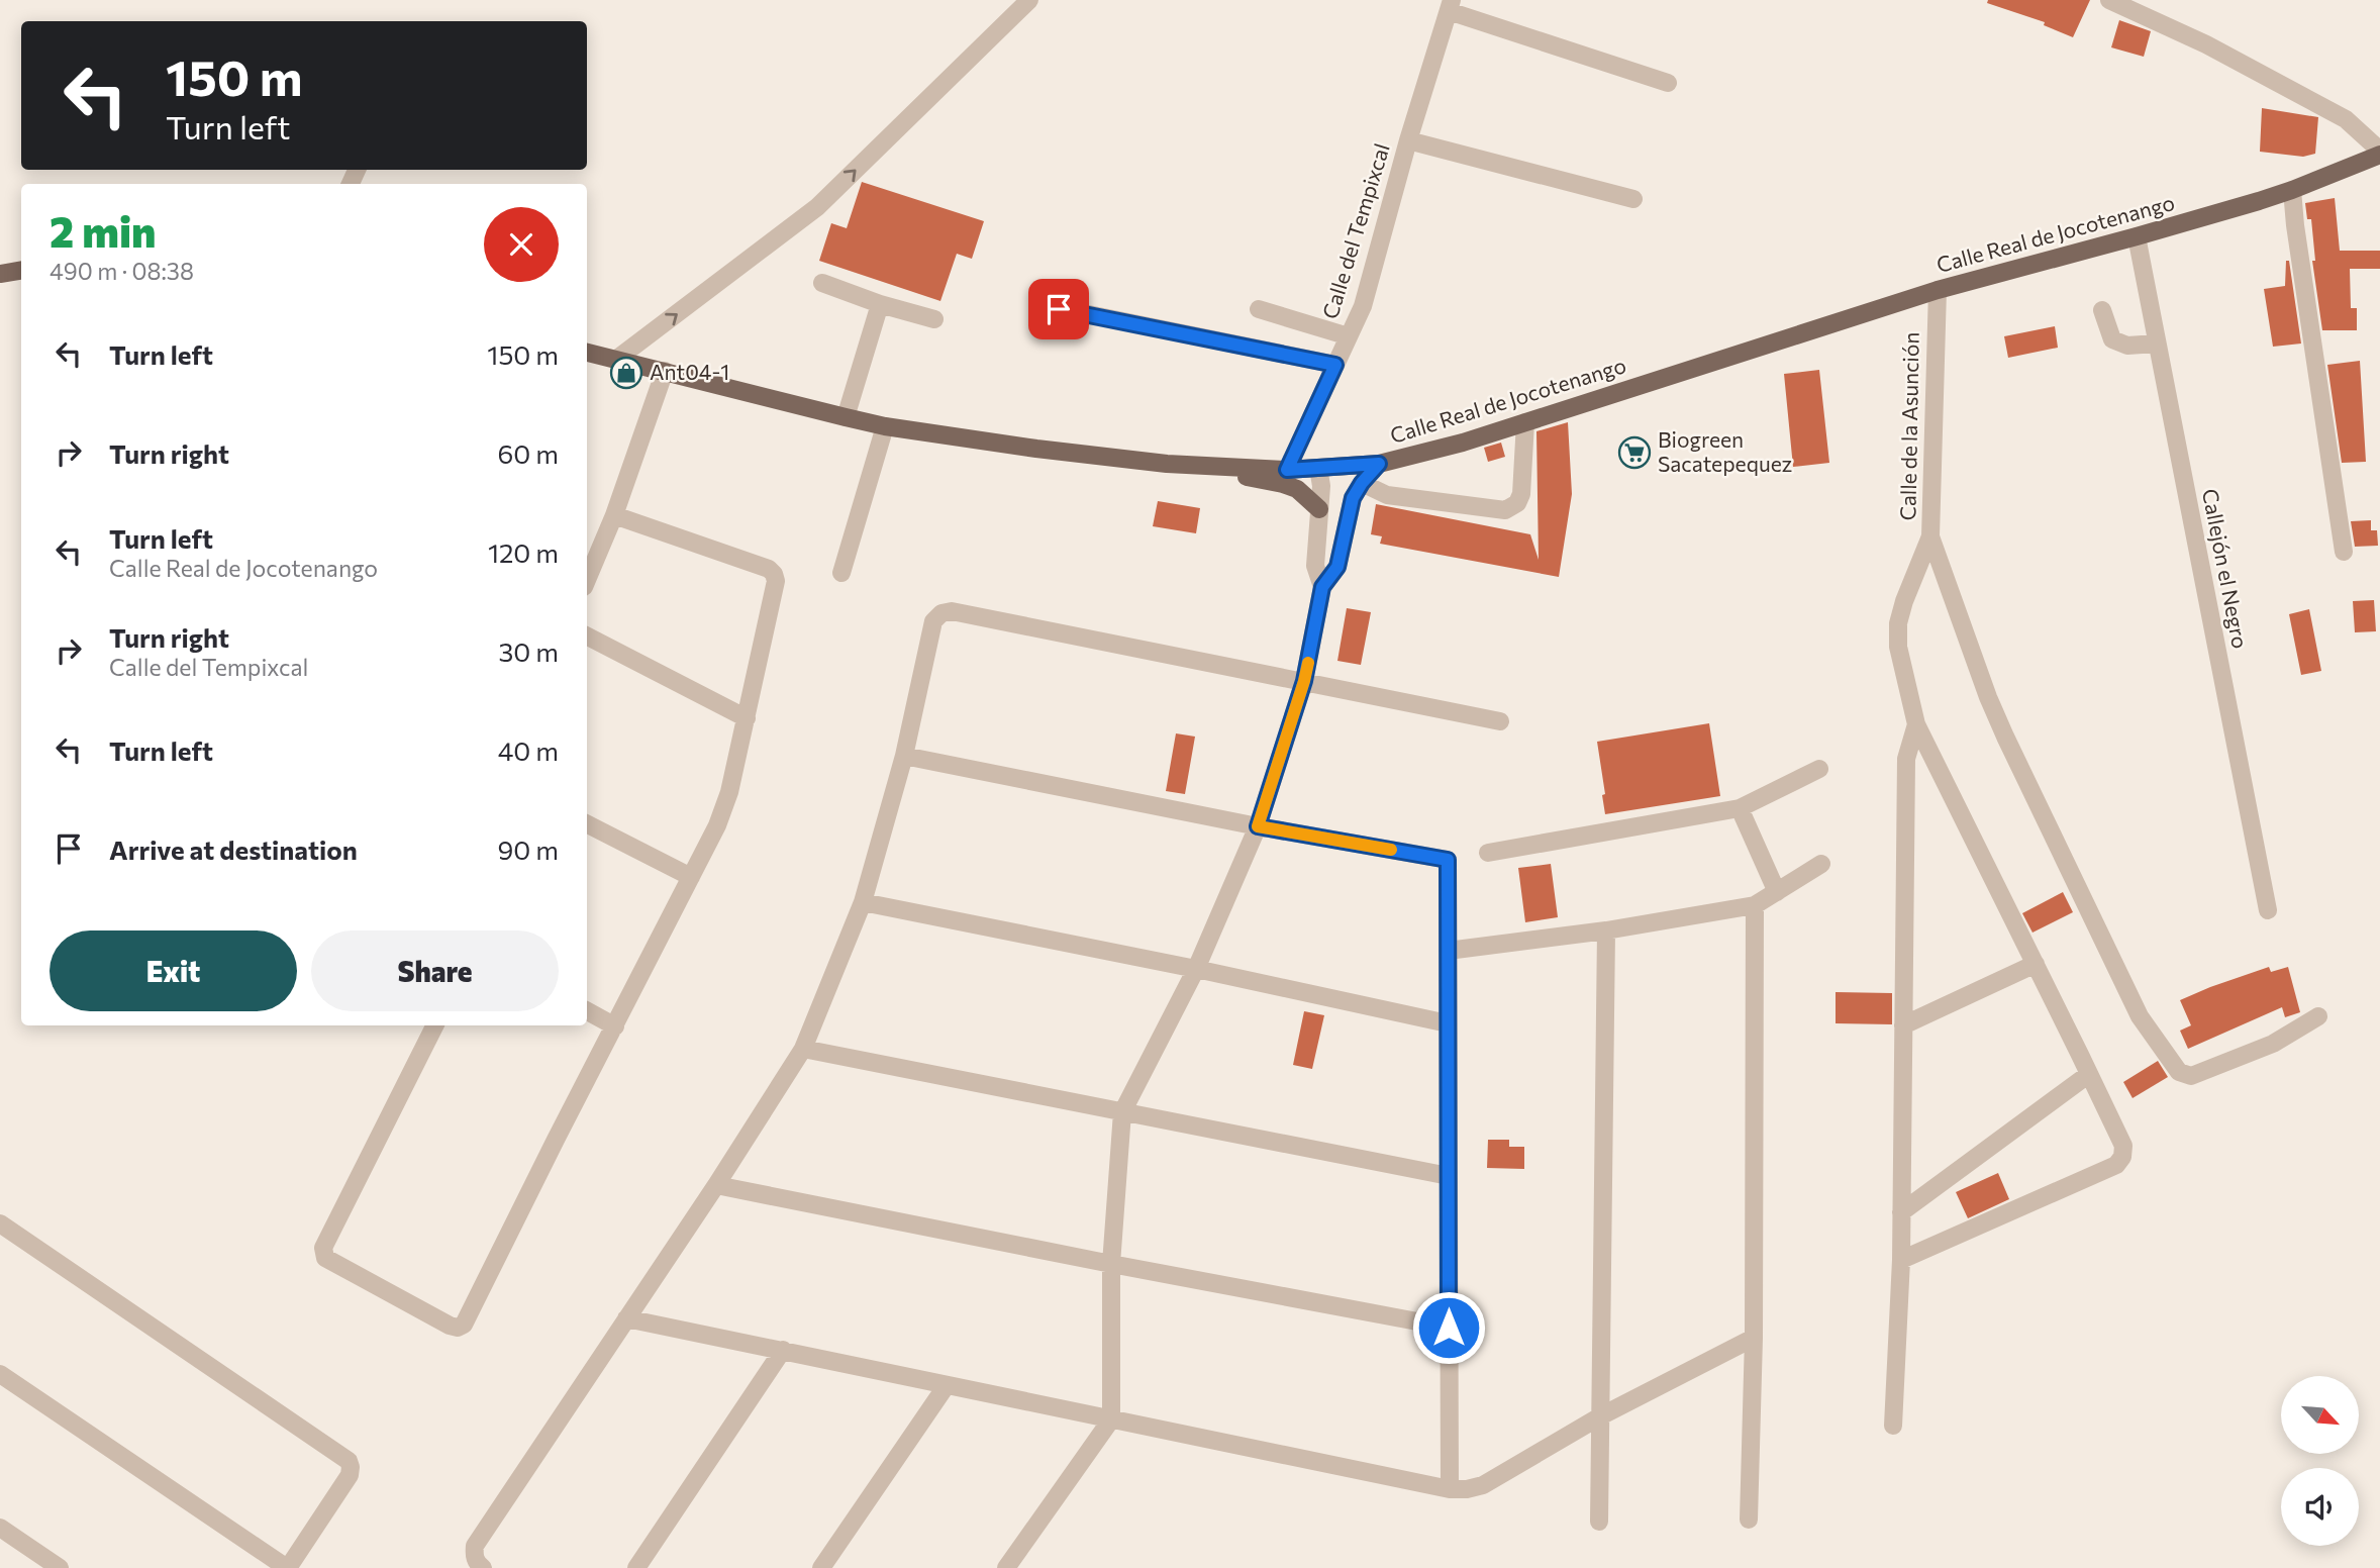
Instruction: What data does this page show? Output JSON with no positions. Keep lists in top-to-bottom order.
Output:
{
  "streets": {
    "main road": ["Calle Real de Jocotenango"],
    "street": ["Calle del Tempixcal", "Calle de la Asunción", "Callejón el Negro"]
  },
  "crossings": [
    ["Calle del Tempixcal", "Calle Real de Jocotenango"],
    ["Calle Real de Jocotenango", "Calle de la Asunción"],
    ["Calle Real de Jocotenango", "Callejón el Negro"]
  ],
  "places": {
    "shop": ["Ant04-1"],
    "supermarket": ["Biogreen Sacatepequez"]
  },
  "north": "bottom right",
  "page": {
    "turn": ["150 m", "Turn left"],
    "heading": ["2 min", "490 m · 08:38"],
    "list": [
      {
        "name": "Turn left",
        "value": "150 m"
      },
      {
        "name": "Turn right",
        "value": "60 m"
      },
      {
        "name": "Turn left",
        "note": "Calle Real de Jocotenango",
        "value": "120 m"
      },
      {
        "name": "Turn right",
        "note": "Calle del Tempixcal",
        "value": "30 m"
      },
      {
        "name": "Turn left",
        "value": "40 m"
      },
      {
        "name": "Arrive at destination",
        "value": "90 m"
      }
    ],
    "buttons": ["Exit", "Share"]
  }
}
